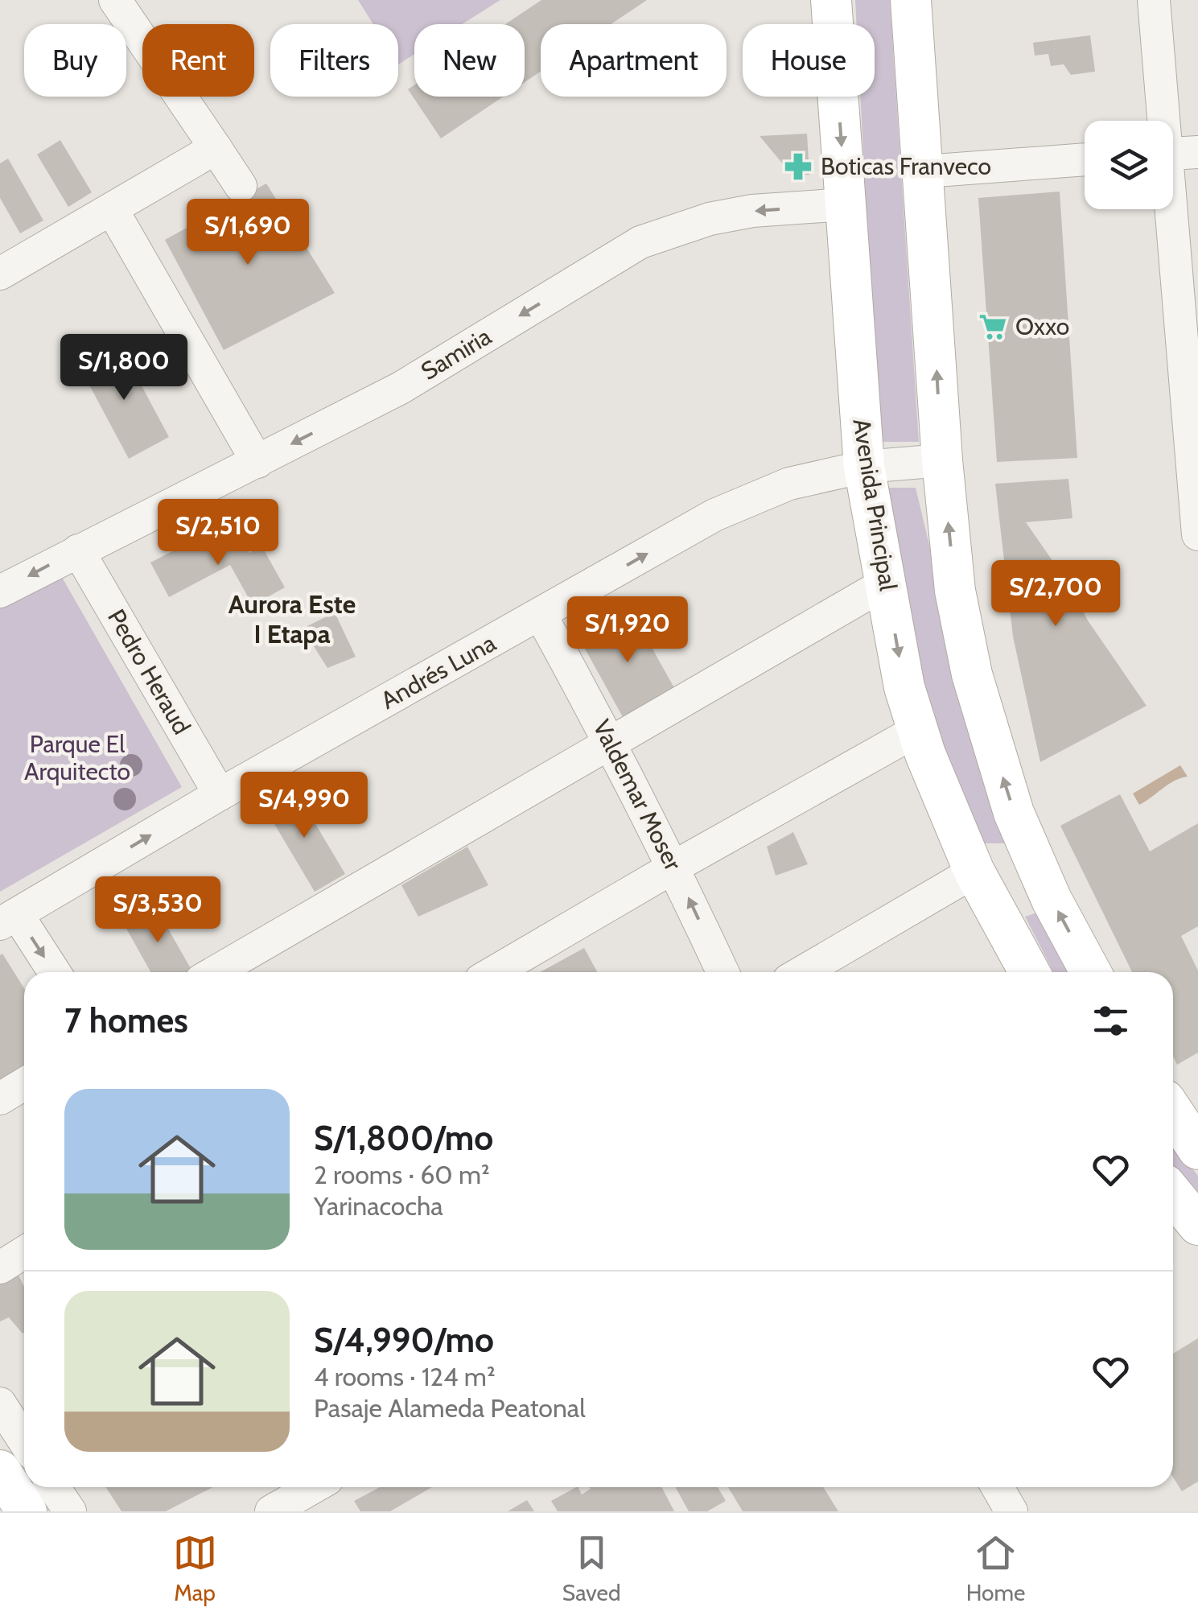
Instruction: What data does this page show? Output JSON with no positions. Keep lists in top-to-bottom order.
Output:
{
  "streets": {
    "main road": ["Avenida Principal"],
    "street": [
      "Samiria",
      "Pedro Heraud",
      "Andrés Luna",
      "Valdemar Moser"
    ]
  },
  "crossings": [
    ["Samiria", "Avenida Principal"],
    ["Samiria", "Pedro Heraud"],
    ["Avenida Principal", "Andrés Luna"],
    ["Pedro Heraud", "Andrés Luna"],
    ["Andrés Luna", "Valdemar Moser"]
  ],
  "one_way": ["Samiria"],
  "districts": ["Aurora Este I Etapa"],
  "parks": ["Parque El Arquitecto"],
  "places": {
    "pharmacy": ["Boticas Franveco"],
    "supermarket": ["Oxxo"]
  },
  "page": {
    "chip": [
      "Buy",
      "Rent",
      "Filters",
      "New",
      "Apartment",
      "House"
    ],
    "price": [
      "S/1,690",
      "S/1,800",
      "S/2,510",
      "S/2,700",
      "S/1,920",
      "S/4,990",
      "S/3,530"
    ],
    "heading": "7 homes",
    "list": [
      {
        "name": "S/1,800/mo",
        "note": "2 rooms · 60 m² · Yarinacocha"
      },
      {
        "name": "S/4,990/mo",
        "note": "4 rooms · 124 m² · Pasaje Alameda Peatonal"
      }
    ],
    "tabs": ["Map", "Saved", "Home"]
  }
}
